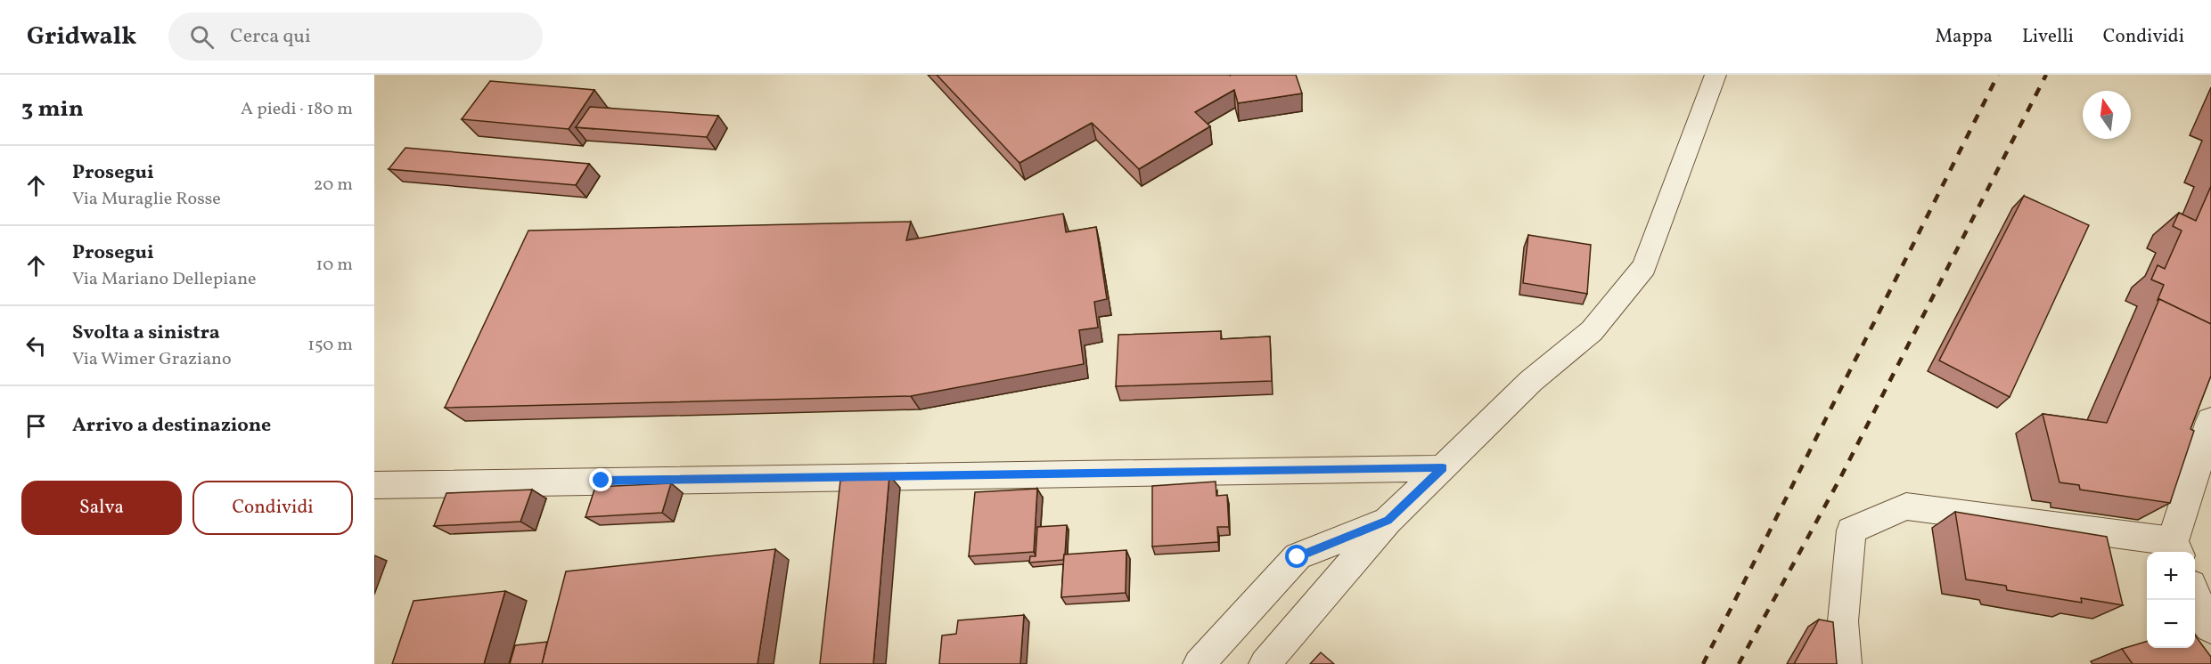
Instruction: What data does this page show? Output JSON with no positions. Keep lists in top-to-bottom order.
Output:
{
  "north": "top",
  "page": {
    "header": "Gridwalk",
    "search": "Cerca qui",
    "nav": ["Mappa", "Livelli", "Condividi"],
    "heading": ["3 min", "A piedi · 180 m"],
    "list": [
      ["Prosegui", "Via Muraglie Rosse", "20 m"],
      ["Prosegui", "Via Mariano Dellepiane", "10 m"],
      ["Svolta a sinistra", "Via Wimer Graziano", "150 m"],
      "Arrivo a destinazione"
    ],
    "buttons": ["Salva", "Condividi"],
    "map_buttons": ["+", "−"]
  }
}
